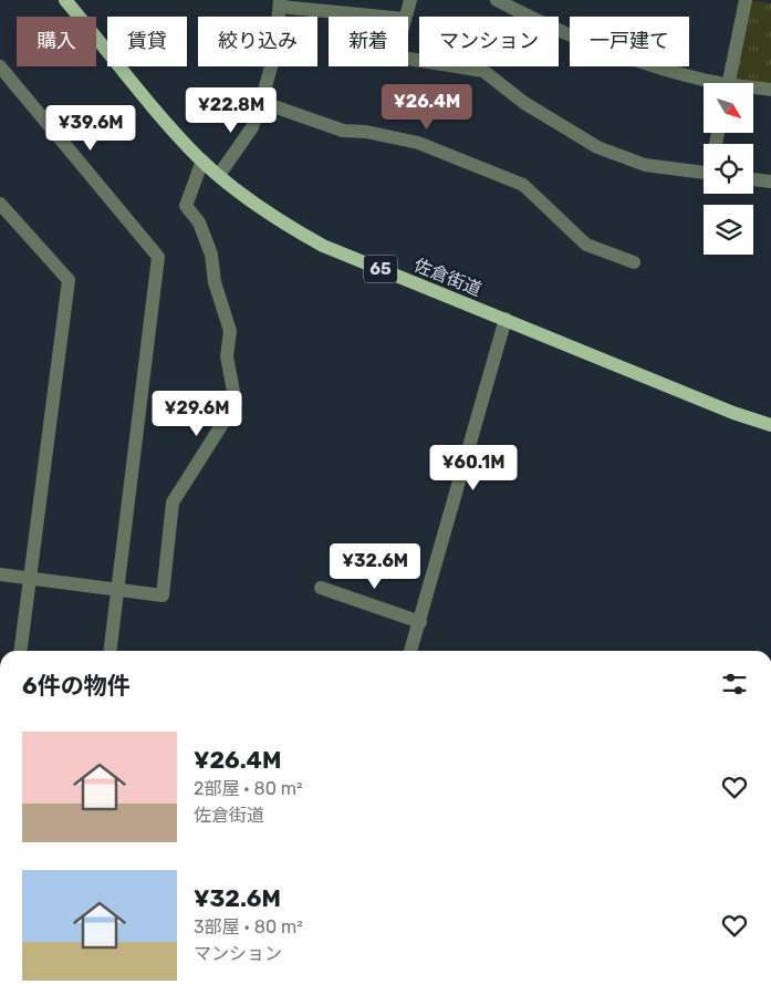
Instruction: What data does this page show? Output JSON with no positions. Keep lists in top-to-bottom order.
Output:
{
  "streets": {
    "main road": ["65", "佐倉街道"]
  },
  "north": "bottom right",
  "page": {
    "chip": [
      "購入",
      "賃貸",
      "絞り込み",
      "新着",
      "マンション",
      "一戸建て"
    ],
    "price": [
      "¥26.4M",
      "¥22.8M",
      "¥39.6M",
      "¥29.6M",
      "¥60.1M",
      "¥32.6M"
    ],
    "heading": "6件の物件",
    "list": [
      {
        "name": "¥26.4M",
        "note": "2部屋 · 80 m² · 佐倉街道"
      },
      {
        "name": "¥32.6M",
        "note": "3部屋 · 80 m² · マンション"
      }
    ]
  }
}
